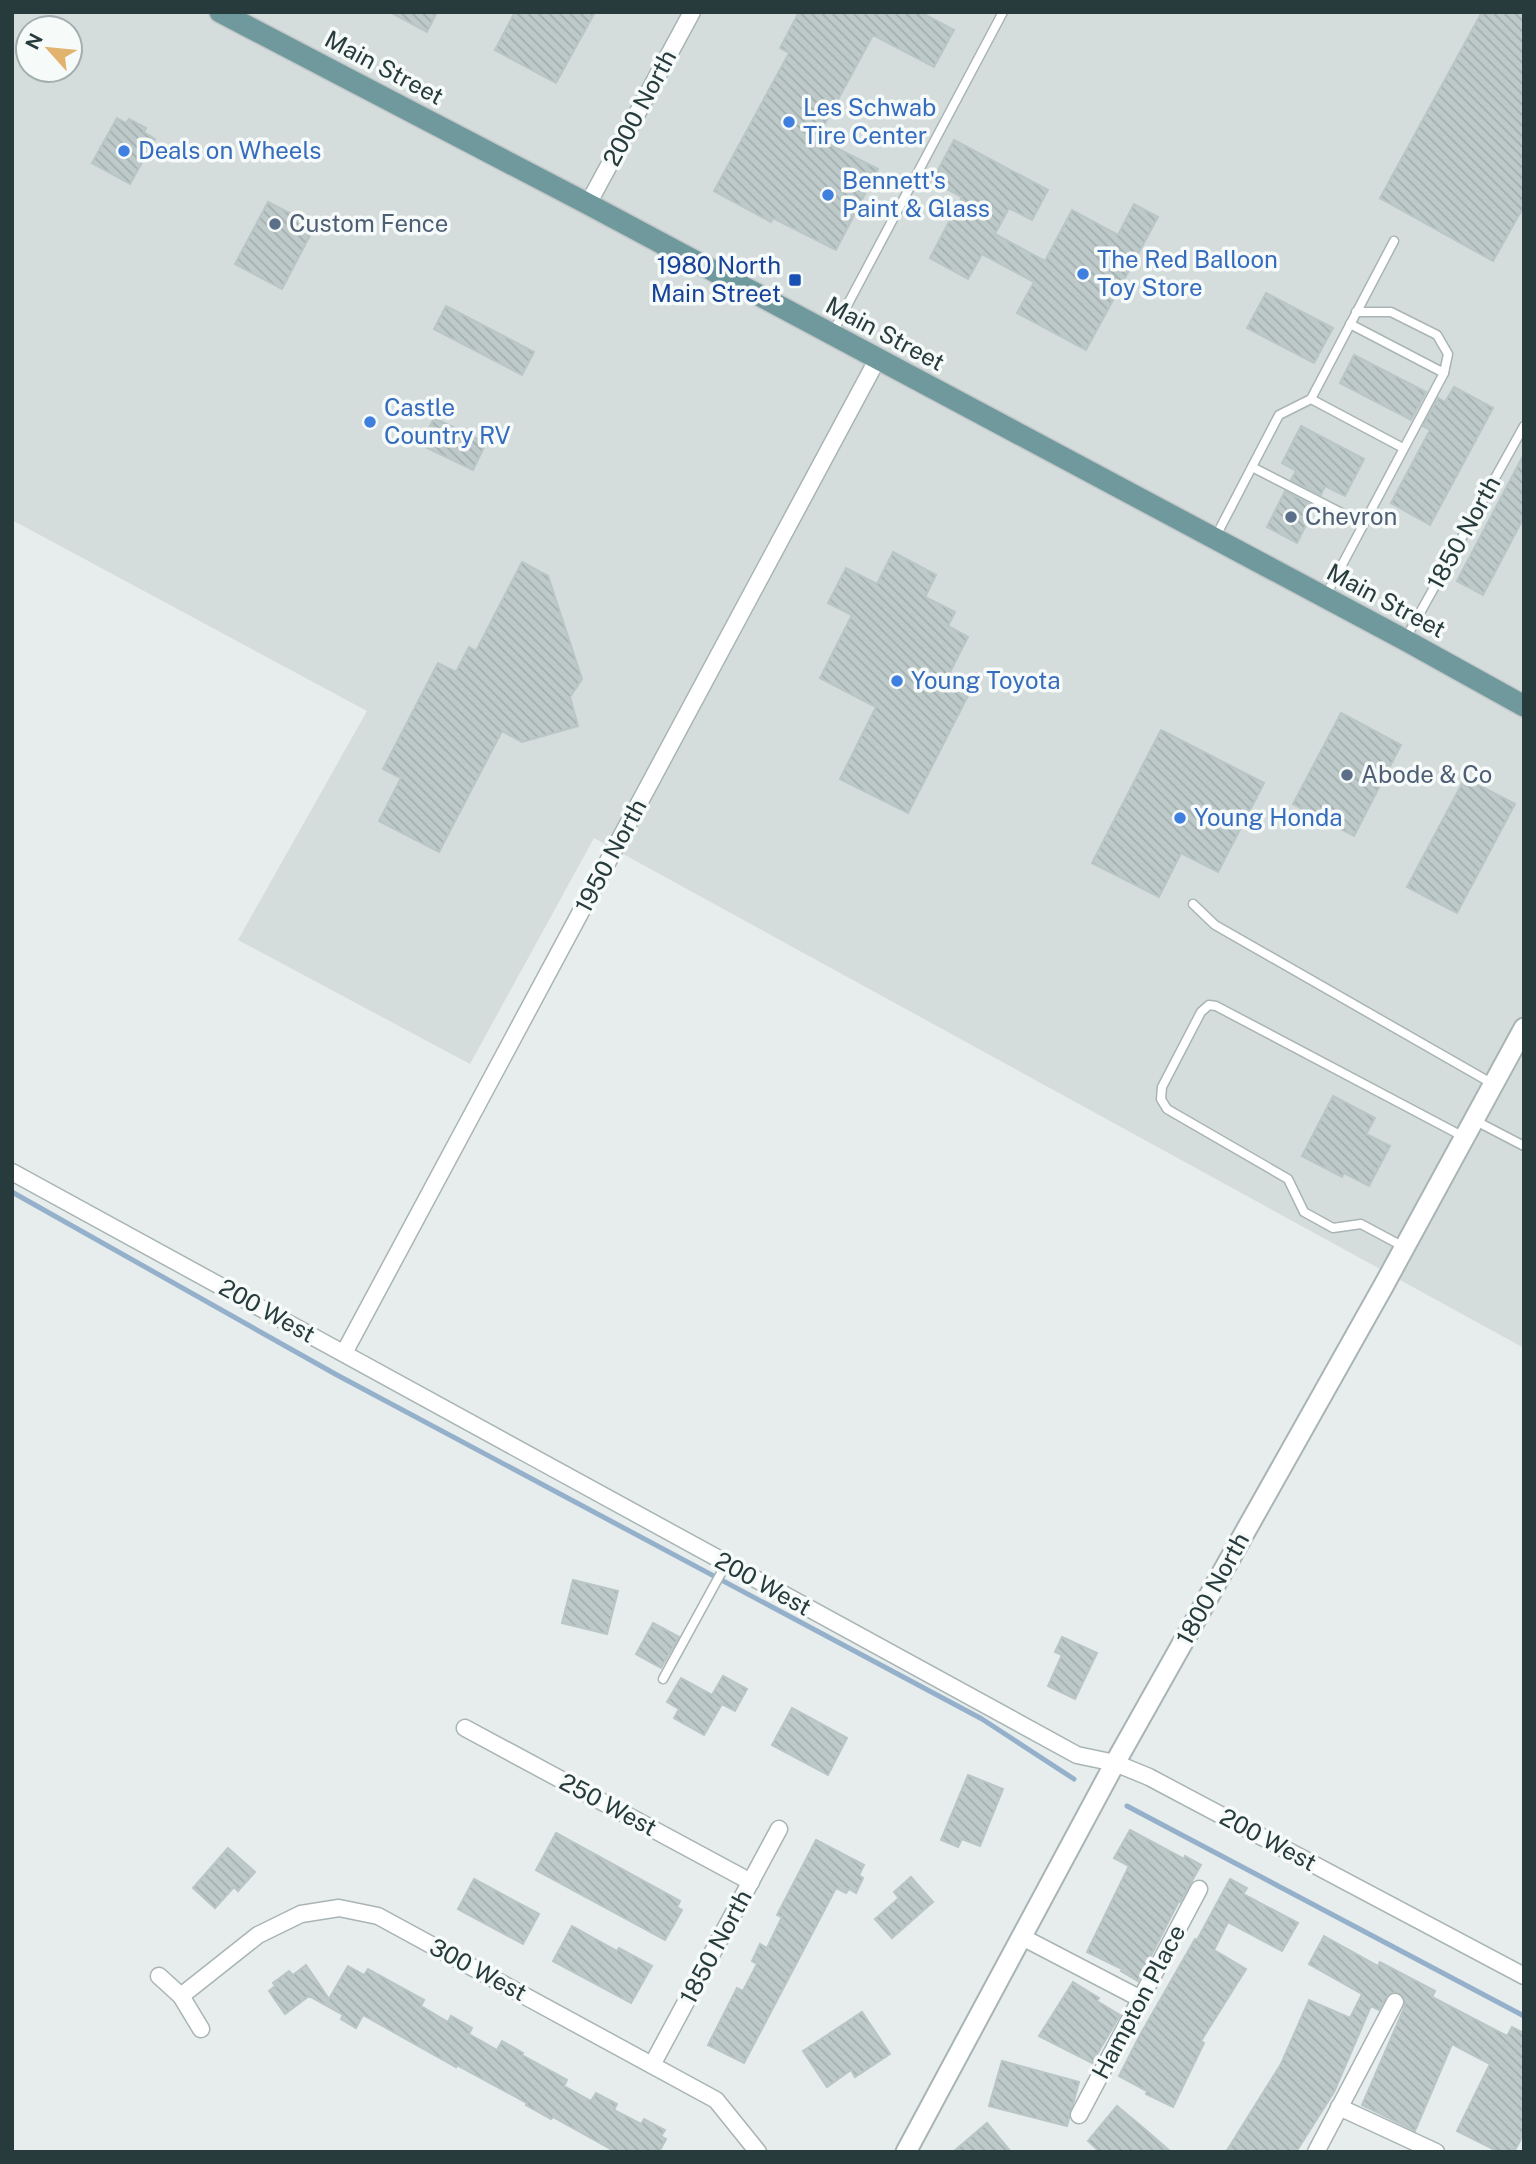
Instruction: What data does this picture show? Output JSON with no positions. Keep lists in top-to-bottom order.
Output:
{
  "streets": {
    "main road": ["Main Street"],
    "street": [
      "2000 North",
      "1850 North",
      "1950 North",
      "200 West",
      "1800 North",
      "250 West",
      "300 West",
      "Hampton Place"
    ]
  },
  "crossings": [
    ["Main Street", "2000 North"],
    ["Main Street", "1850 North"],
    ["Main Street", "1950 North"],
    ["1850 North", "250 West"],
    ["1850 North", "300 West"],
    ["1950 North", "200 West"],
    ["200 West", "1800 North"]
  ],
  "places": {
    "other": [
      "Les Schwab Tire Center",
      "Deals on Wheels",
      "Bennett's Paint & Glass",
      "Custom Fence",
      "The Red Balloon Toy Store",
      "Castle Country RV",
      "Chevron",
      "Young Toyota",
      "Abode & Co",
      "Young Honda"
    ],
    "transit": ["1980 North Main Street"]
  },
  "north": "top left"
}
